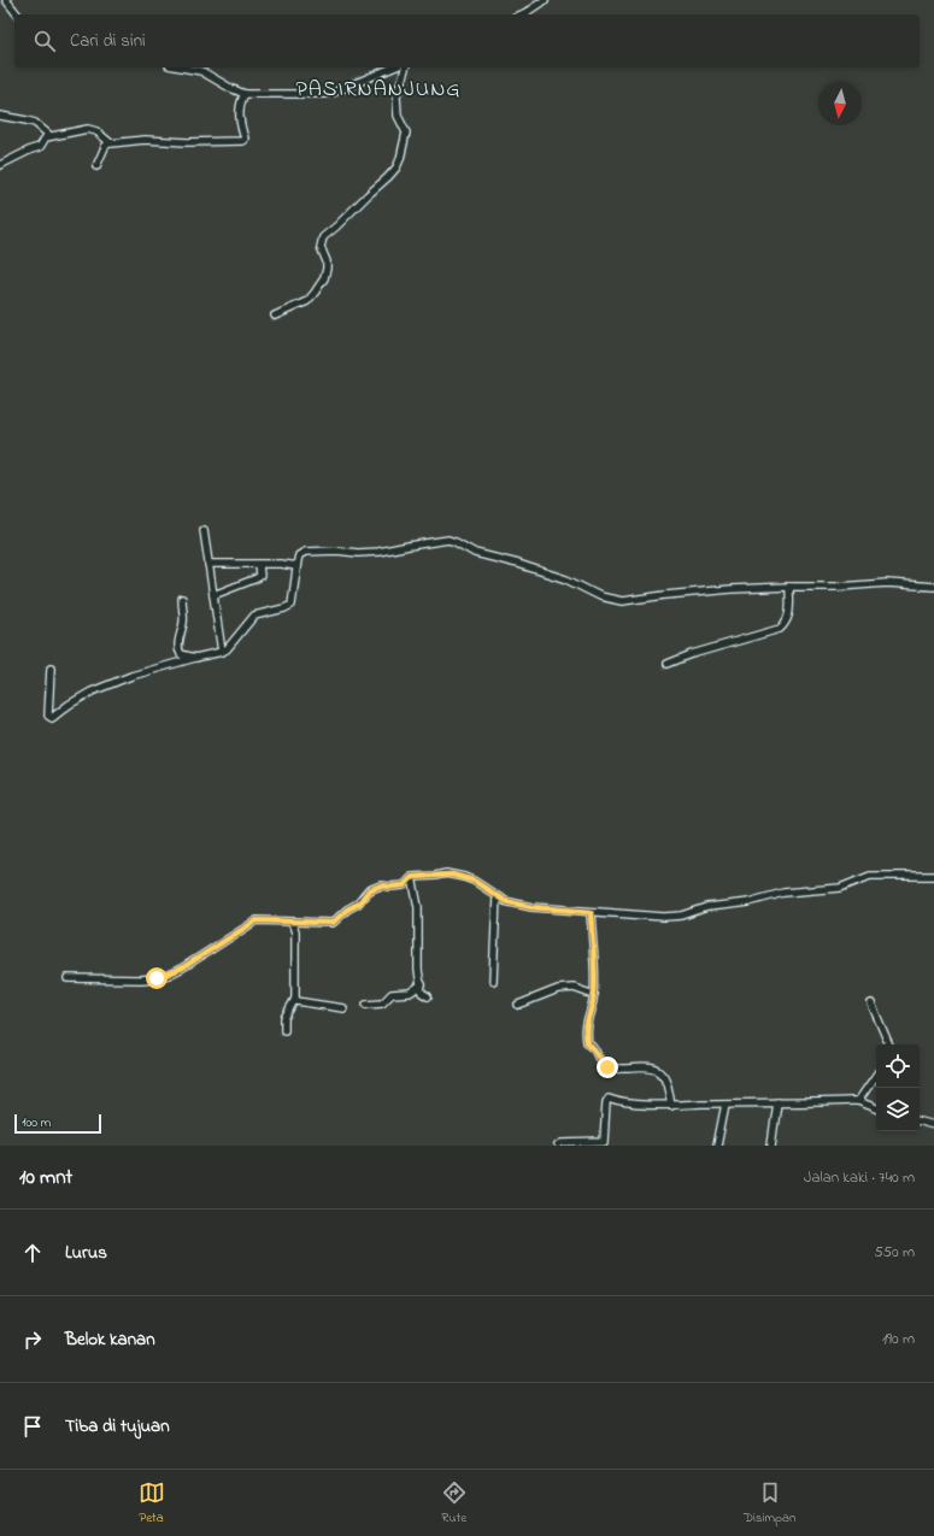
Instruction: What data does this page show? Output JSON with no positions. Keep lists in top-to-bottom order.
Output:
{
  "districts": ["PASIRNANJUNG"],
  "scale_bar": "100 m",
  "north": "bottom",
  "page": {
    "search": "Cari di sini",
    "scale": "100 m",
    "heading": ["10 mnt", "Jalan kaki · 740 m"],
    "list": [
      ["Lurus", "550 m"],
      ["Belok kanan", "190 m"],
      "Tiba di tujuan"
    ],
    "nav": ["Peta", "Rute", "Disimpan"]
  }
}
